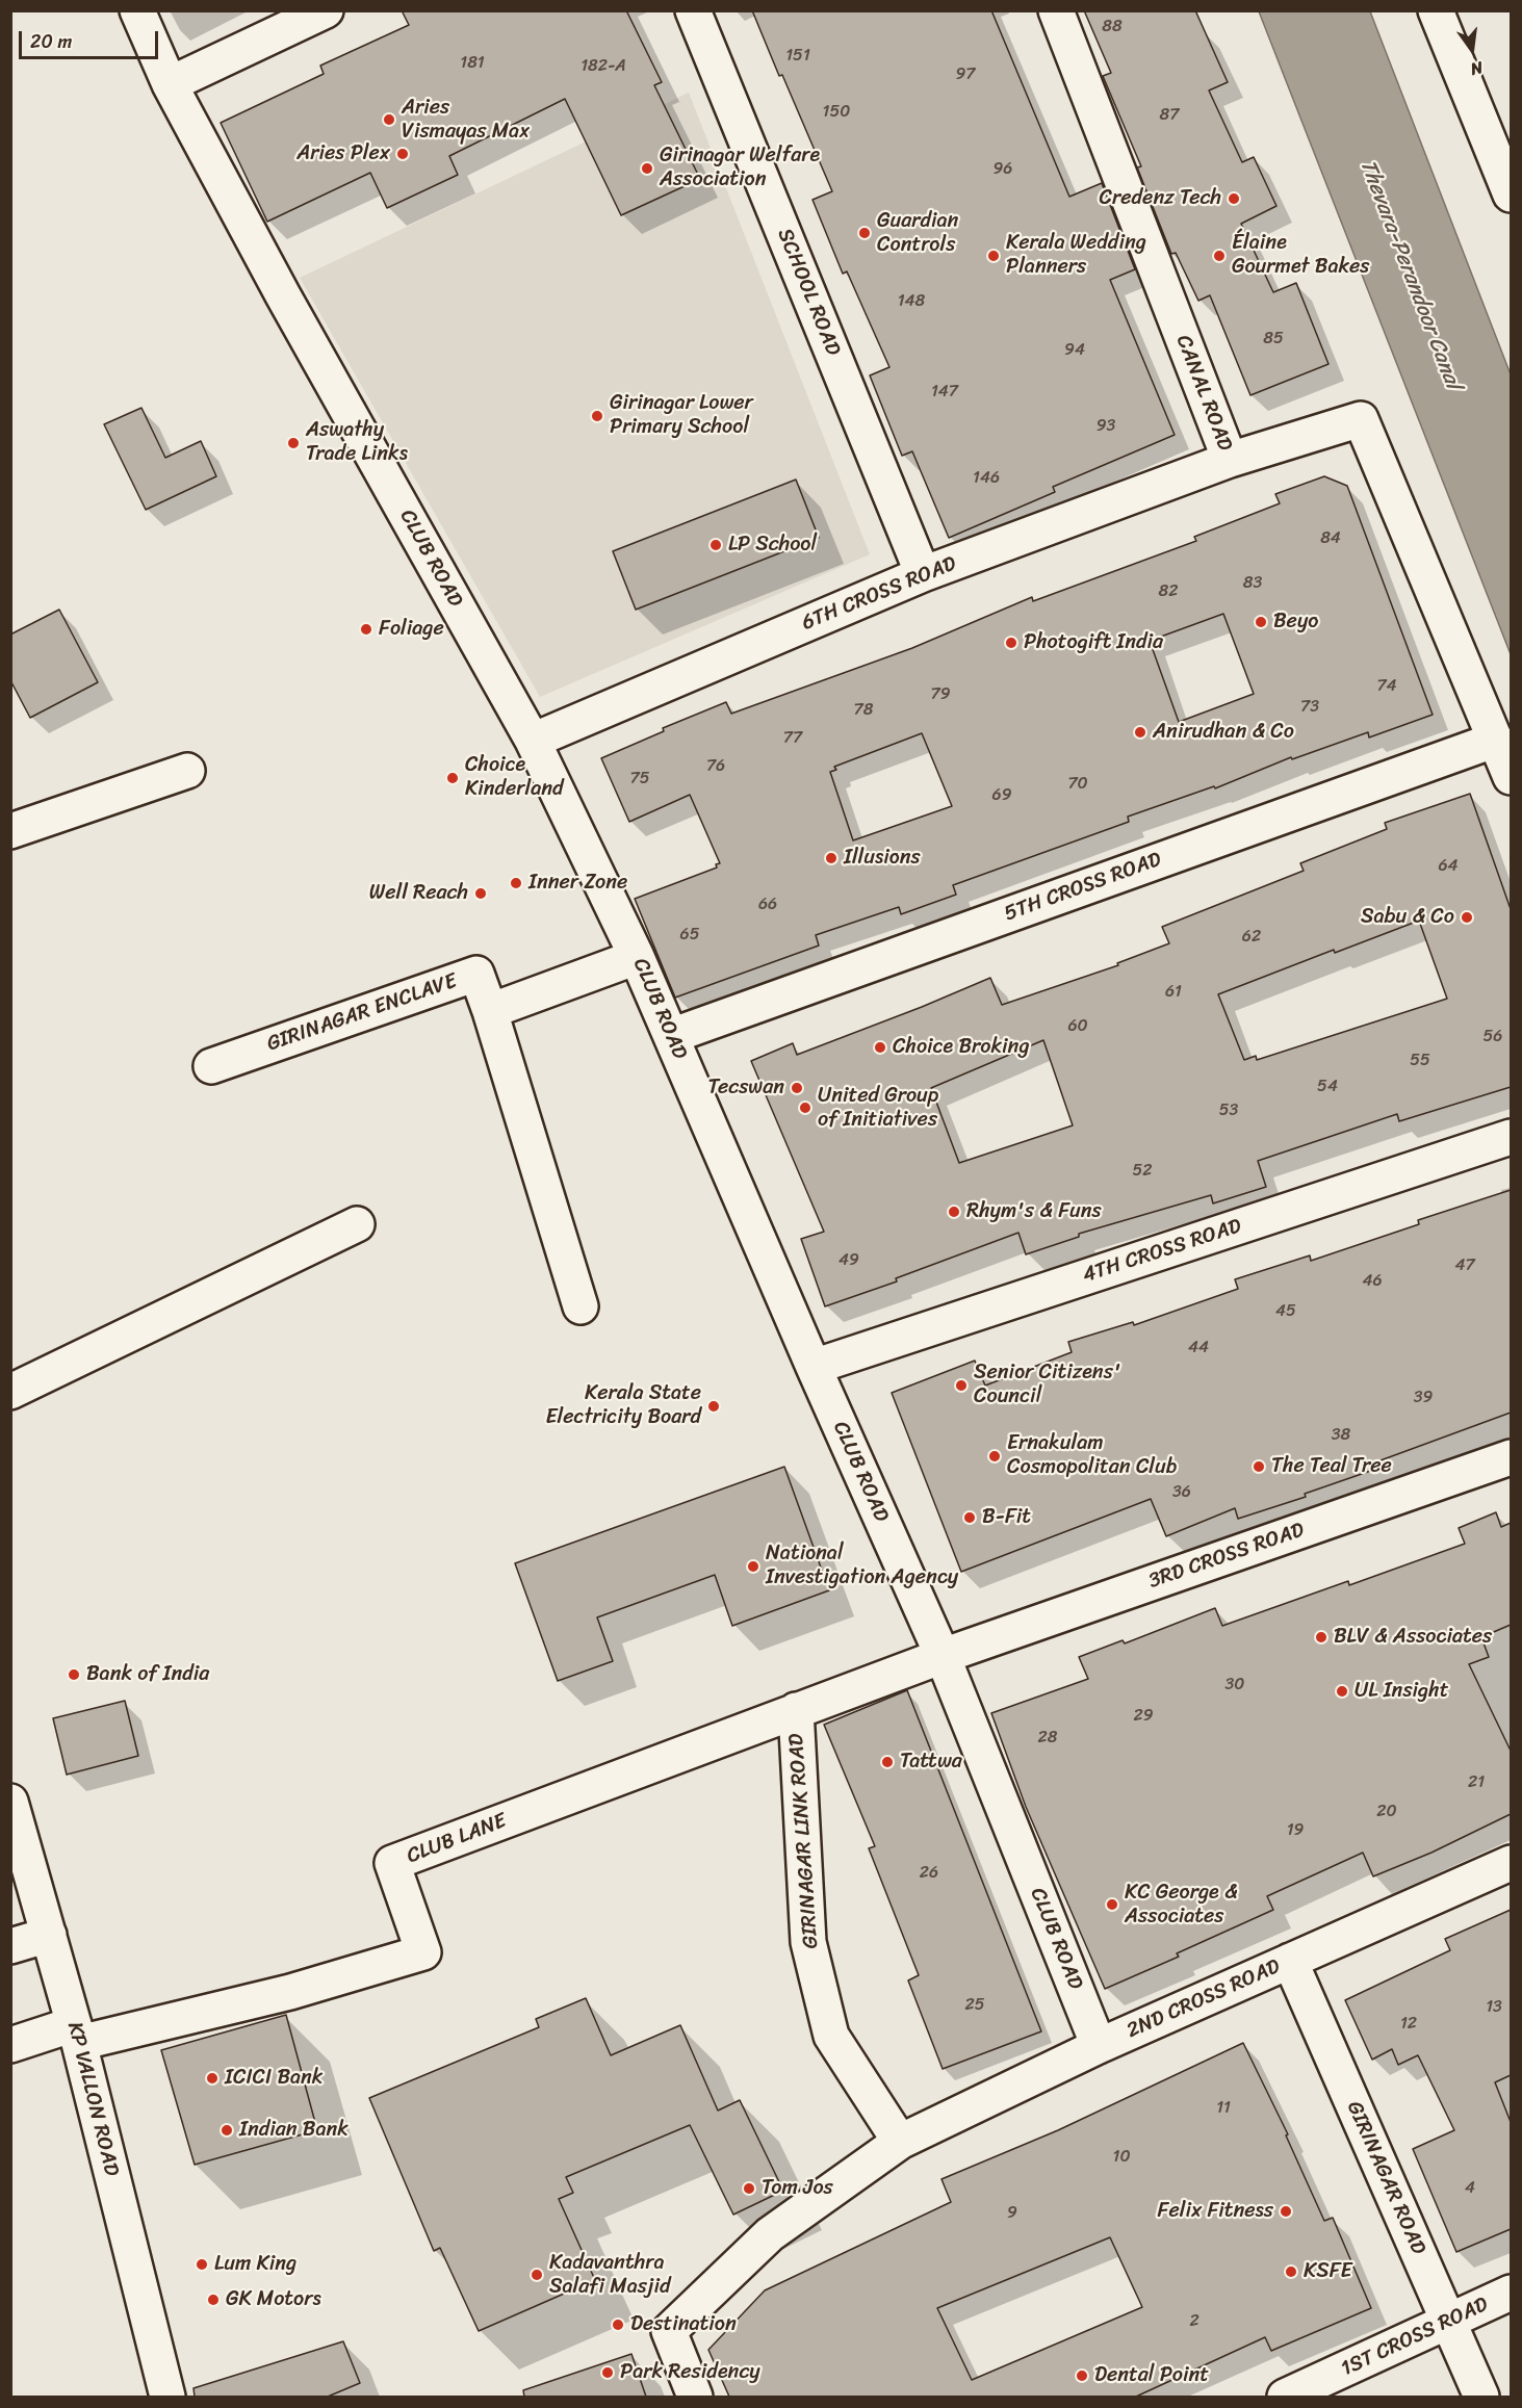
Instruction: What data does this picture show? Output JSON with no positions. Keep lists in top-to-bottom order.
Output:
{
  "streets": {
    "street": [
      "SCHOOL ROAD",
      "CANAL ROAD",
      "CLUB ROAD",
      "6TH CROSS ROAD",
      "5TH CROSS ROAD",
      "GIRINAGAR ENCLAVE",
      "4TH CROSS ROAD",
      "3RD CROSS ROAD",
      "CLUB LANE",
      "GIRINAGAR LINK ROAD",
      "2ND CROSS ROAD",
      "KP VALLON ROAD",
      "GIRINAGAR ROAD",
      "1ST CROSS ROAD"
    ]
  },
  "crossings": [
    ["SCHOOL ROAD", "6TH CROSS ROAD"],
    ["CANAL ROAD", "6TH CROSS ROAD"],
    ["CANAL ROAD", "5TH CROSS ROAD"],
    ["CLUB ROAD", "6TH CROSS ROAD"],
    ["CLUB ROAD", "5TH CROSS ROAD"],
    ["CLUB ROAD", "4TH CROSS ROAD"],
    ["CLUB ROAD", "3RD CROSS ROAD"],
    ["CLUB ROAD", "CLUB LANE"],
    ["CLUB ROAD", "2ND CROSS ROAD"],
    ["3RD CROSS ROAD", "CLUB LANE"],
    ["CLUB LANE", "GIRINAGAR LINK ROAD"],
    ["CLUB LANE", "KP VALLON ROAD"],
    ["GIRINAGAR LINK ROAD", "2ND CROSS ROAD"],
    ["2ND CROSS ROAD", "GIRINAGAR ROAD"],
    ["GIRINAGAR ROAD", "1ST CROSS ROAD"]
  ],
  "water": ["Thevara-Perandoor Canal"],
  "places": [
    "Aries Vismayas Max",
    "Aries Plex",
    "Girinagar Welfare Association",
    "Credenz Tech",
    "Guardian Controls",
    "Kerala Wedding Planners",
    "Élaine Gourmet Bakes",
    "Girinagar Lower Primary School",
    "Aswathy Trade Links",
    "LP School",
    "Beyo",
    "Foliage",
    "Photogift India",
    "Anirudhan & Co",
    "Choice Kinderland",
    "Illusions",
    "Inner Zone",
    "Well Reach",
    "Sabu & Co",
    "Choice Broking",
    "Tecswan",
    "United Group of Initiatives",
    "Rhym's & Funs",
    "Senior Citizens' Council",
    "Kerala State Electricity Board",
    "Ernakulam Cosmopolitan Club",
    "The Teal Tree",
    "B-Fit",
    "National Investigation Agency",
    "BLV & Associates",
    "Bank of India",
    "UL Insight",
    "Tattwa",
    "KC George & Associates",
    "ICICI Bank",
    "Indian Bank",
    "Tom Jos",
    "Felix Fitness",
    "Lum King",
    "KSFE",
    "Kadavanthra Salafi Masjid",
    "GK Motors",
    "Destination",
    "Park Residency",
    "Dental Point"
  ],
  "house_numbers": [
    "88",
    "151",
    "181",
    "182-A",
    "97",
    "150",
    "87",
    "96",
    "148",
    "85",
    "94",
    "147",
    "93",
    "146",
    "84",
    "83",
    "82",
    "74",
    "79",
    "73",
    "78",
    "77",
    "76",
    "75",
    "70",
    "69",
    "64",
    "66",
    "65",
    "62",
    "61",
    "60",
    "56",
    "55",
    "54",
    "53",
    "52",
    "49",
    "47",
    "46",
    "45",
    "44",
    "39",
    "38",
    "36",
    "30",
    "29",
    "28",
    "21",
    "20",
    "19",
    "26",
    "25",
    "13",
    "12",
    "11",
    "10",
    "4",
    "9",
    "2"
  ],
  "scale_bar": "20 m",
  "north": "bottom"
}
